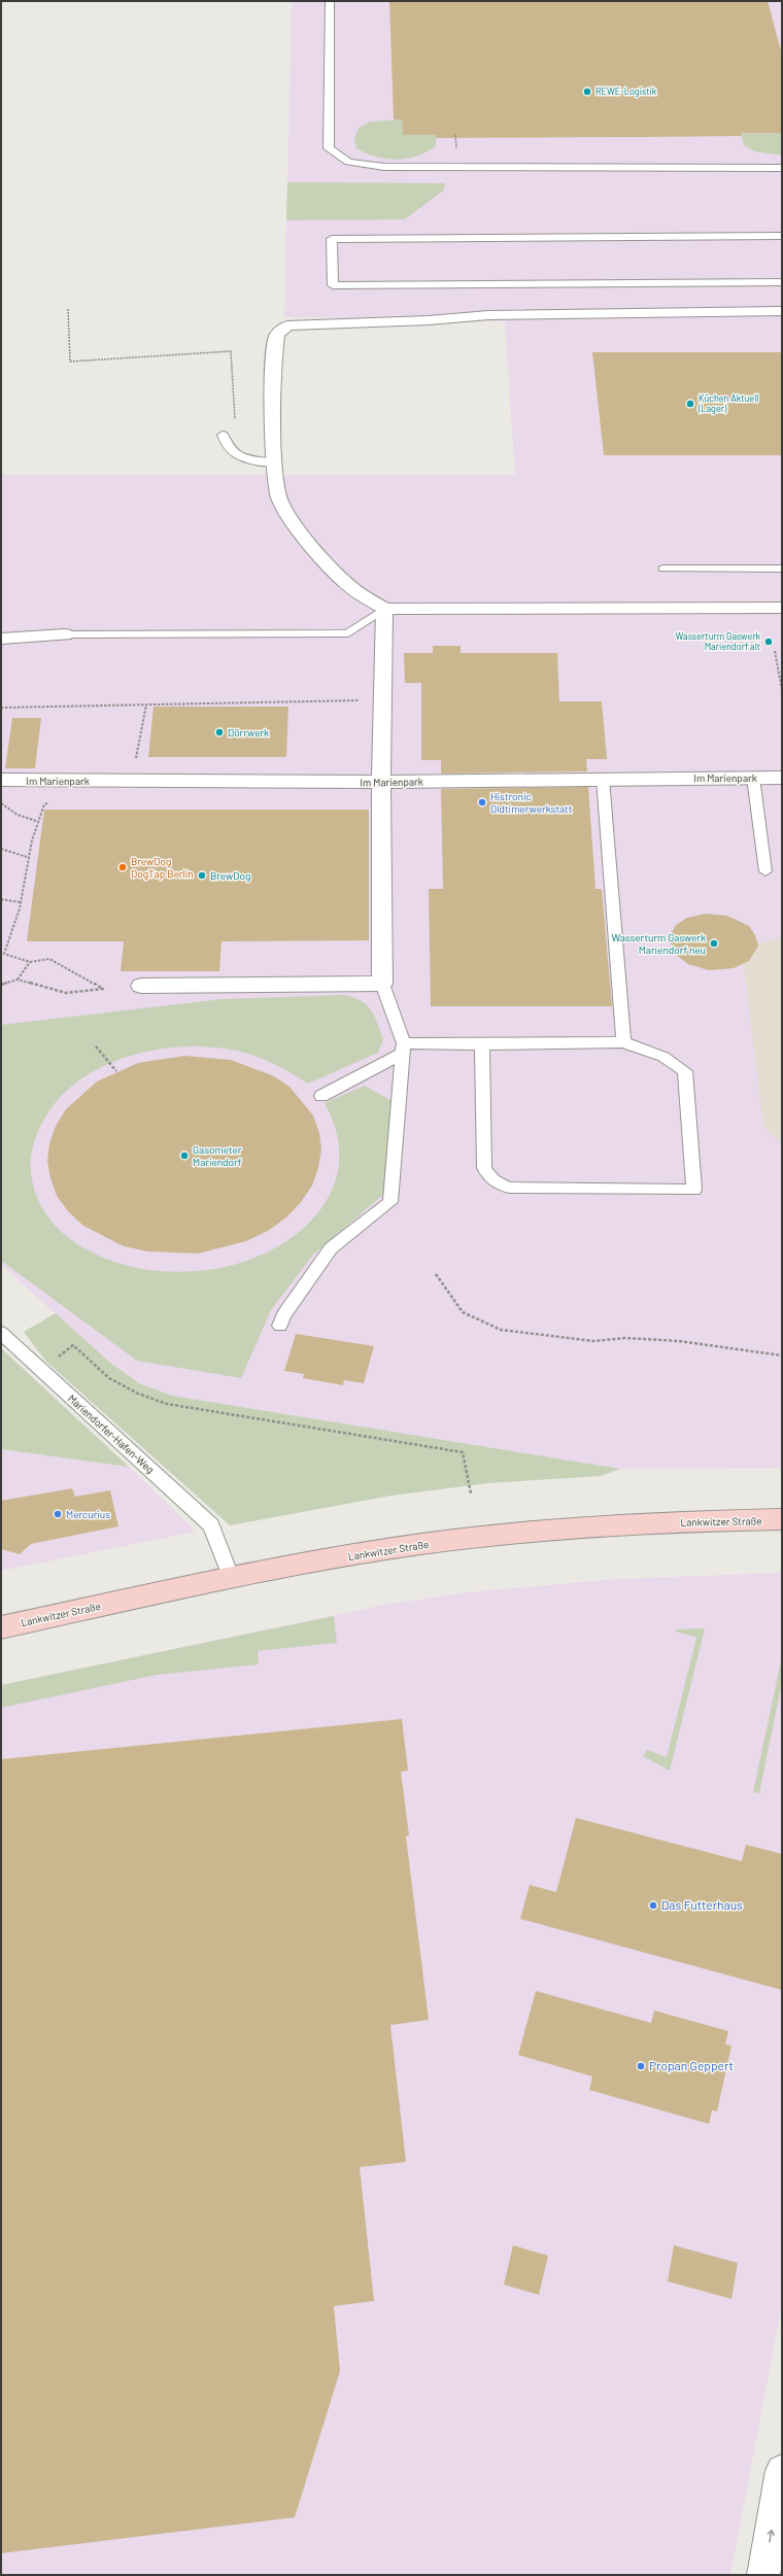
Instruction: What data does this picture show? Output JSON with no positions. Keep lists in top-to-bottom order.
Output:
{
  "streets": {
    "main road": ["Lankwitzer Straße"],
    "street": ["Im Marienpark"],
    "lane": ["Mariendorfer-Hafen-Weg"]
  },
  "crossings": [
    ["Mariendorfer-Hafen-Weg", "Lankwitzer Straße"]
  ],
  "places": [
    "REWE-Logistik",
    "Küchen Aktuell (Lager)",
    "Wasserturm Gaswerk Mariendorf alt",
    "Dörrwerk",
    "Histronic Oldtimerwerkstatt",
    "BrewDog DogTap Berlin",
    "BrewDog",
    "Wasserturm Gaswerk Mariendorf neu",
    "Gasometer Mariendorf",
    "Mercurius",
    "Das Futterhaus",
    "Propan Geppert"
  ]
}
